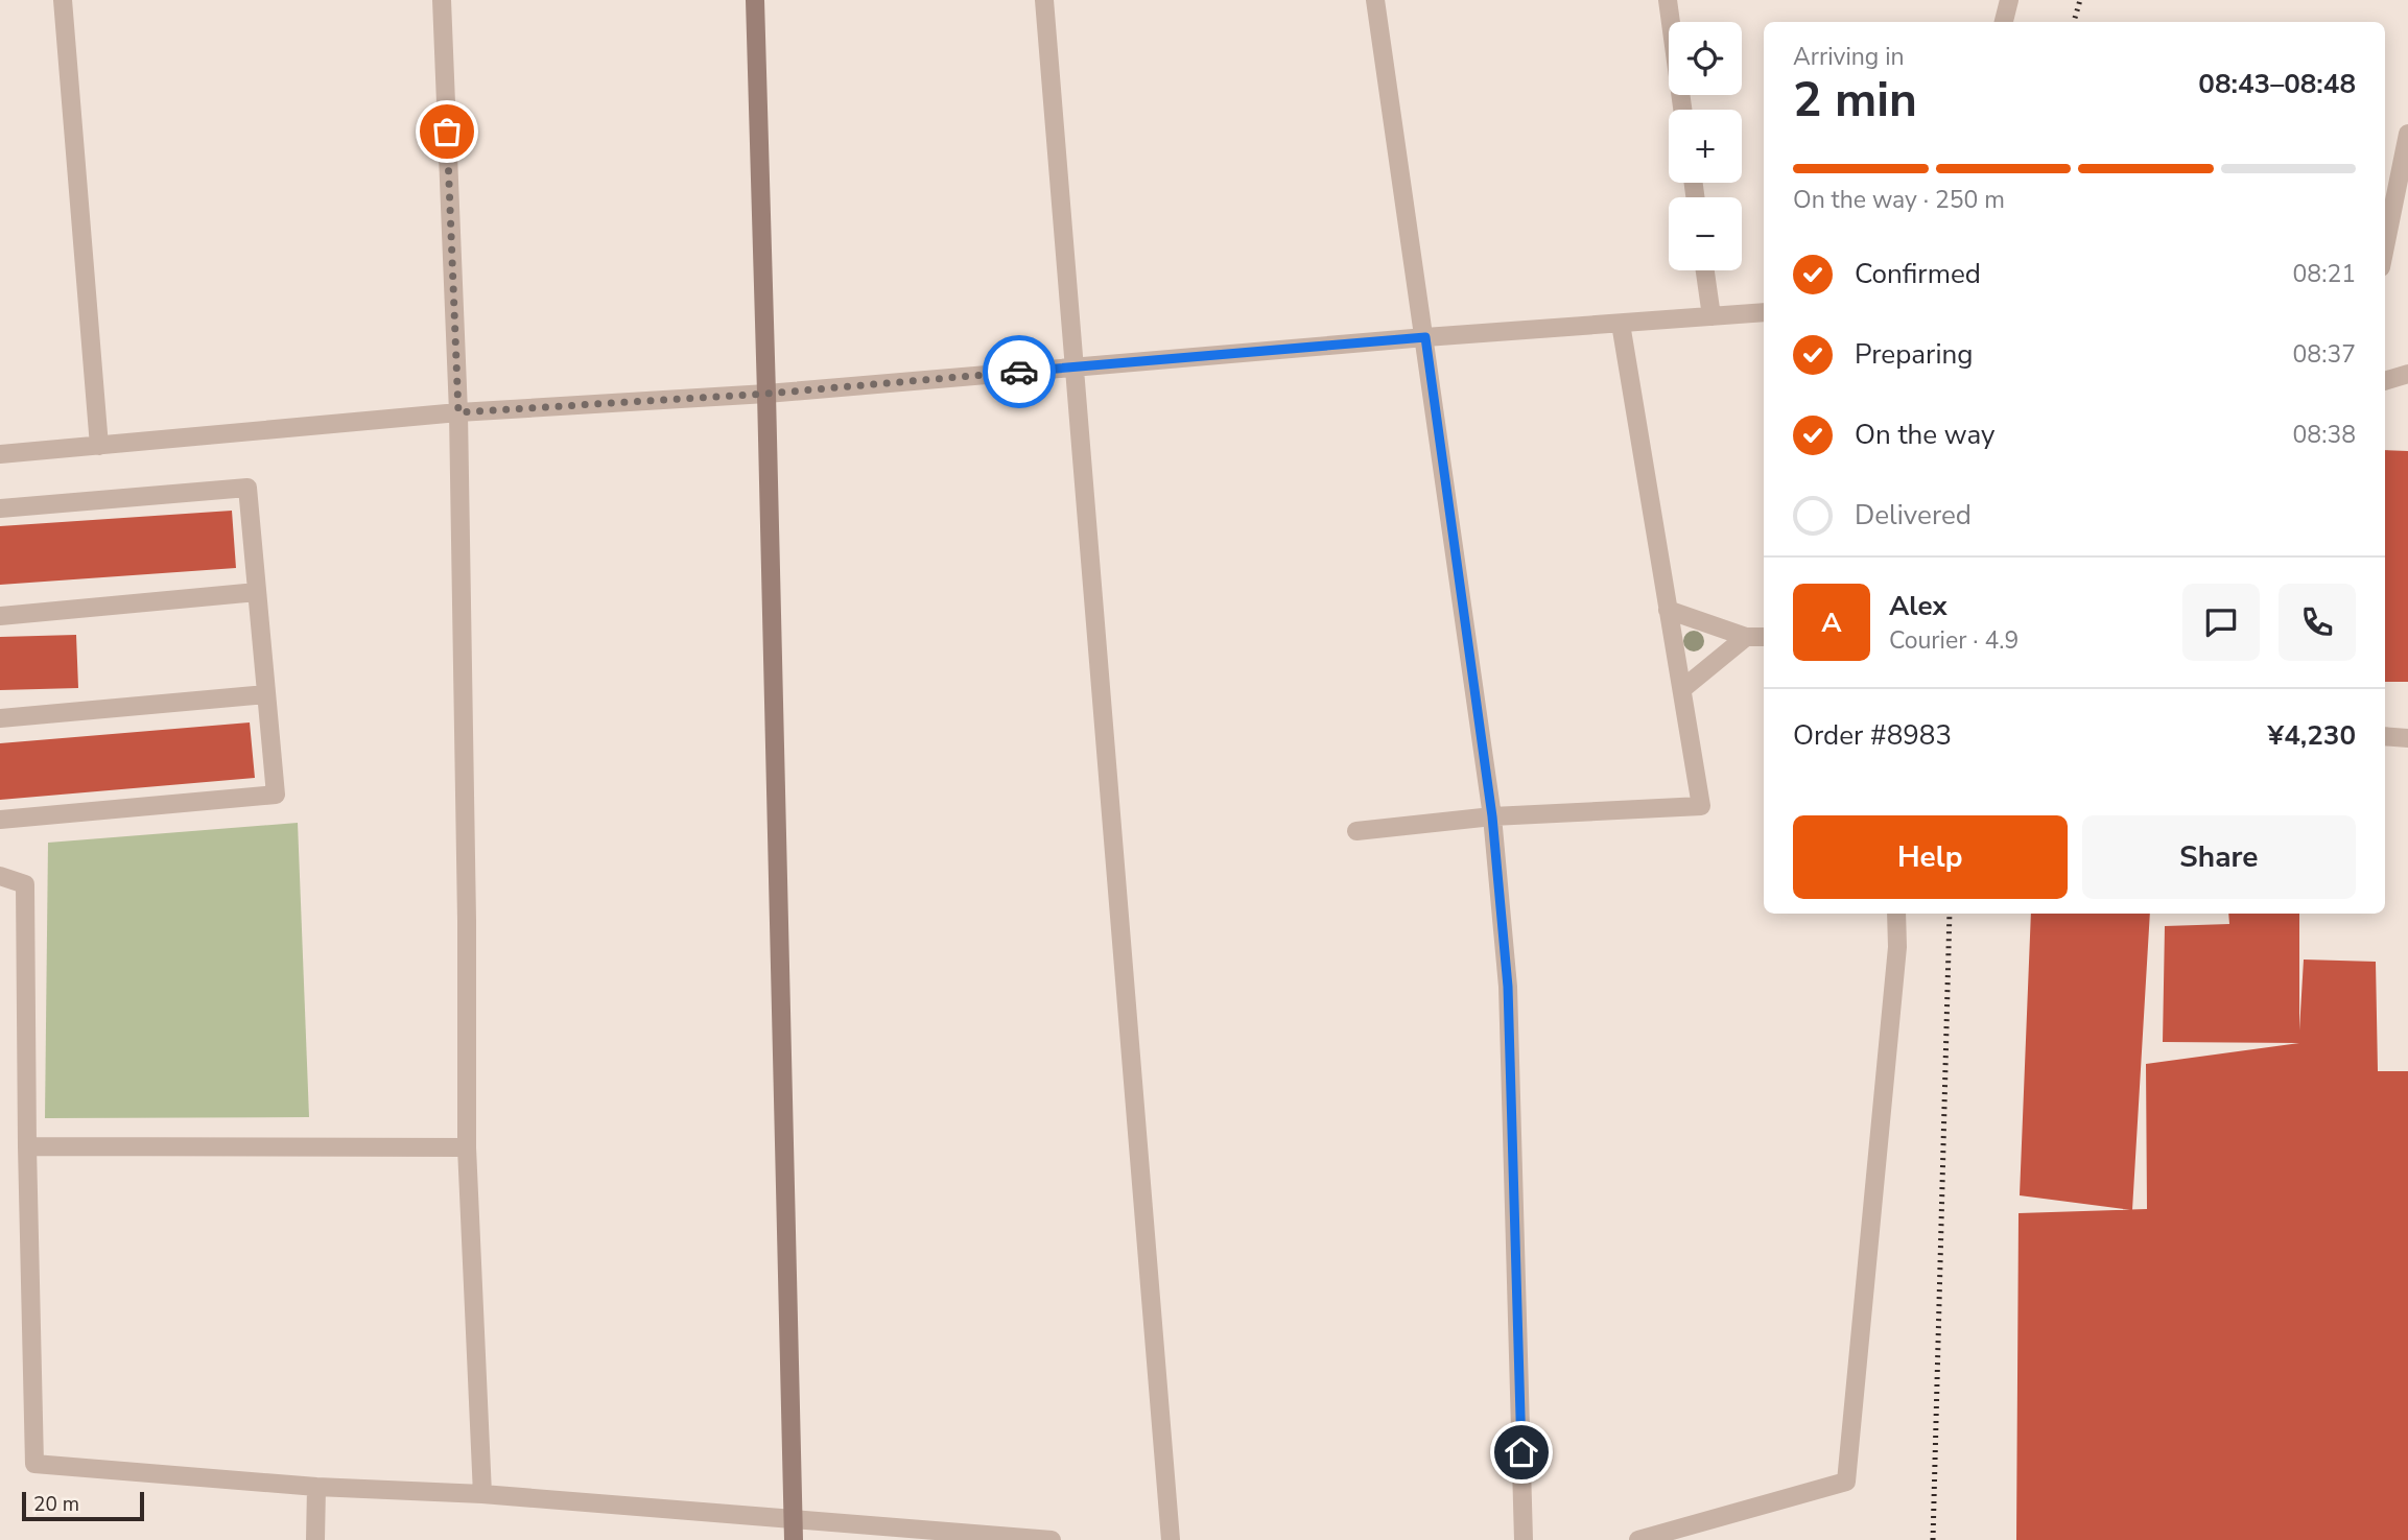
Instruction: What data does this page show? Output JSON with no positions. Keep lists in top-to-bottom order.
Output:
{
  "scale_bar": "20 m",
  "page": {
    "map_buttons": ["+", "−"],
    "heading": ["2 min", "Arriving in", "08:43–08:48"],
    "panel": [
      "Alex",
      "Courier · 4.9",
      "Order #8983",
      "¥4,230"
    ],
    "bar": "On the way · 250 m",
    "list": [
      ["Confirmed", "08:21"],
      ["Preparing", "08:37"],
      ["On the way", "08:38"],
      "Delivered"
    ],
    "round": "A",
    "buttons": ["Help", "Share"],
    "scale": "20 m"
  }
}
